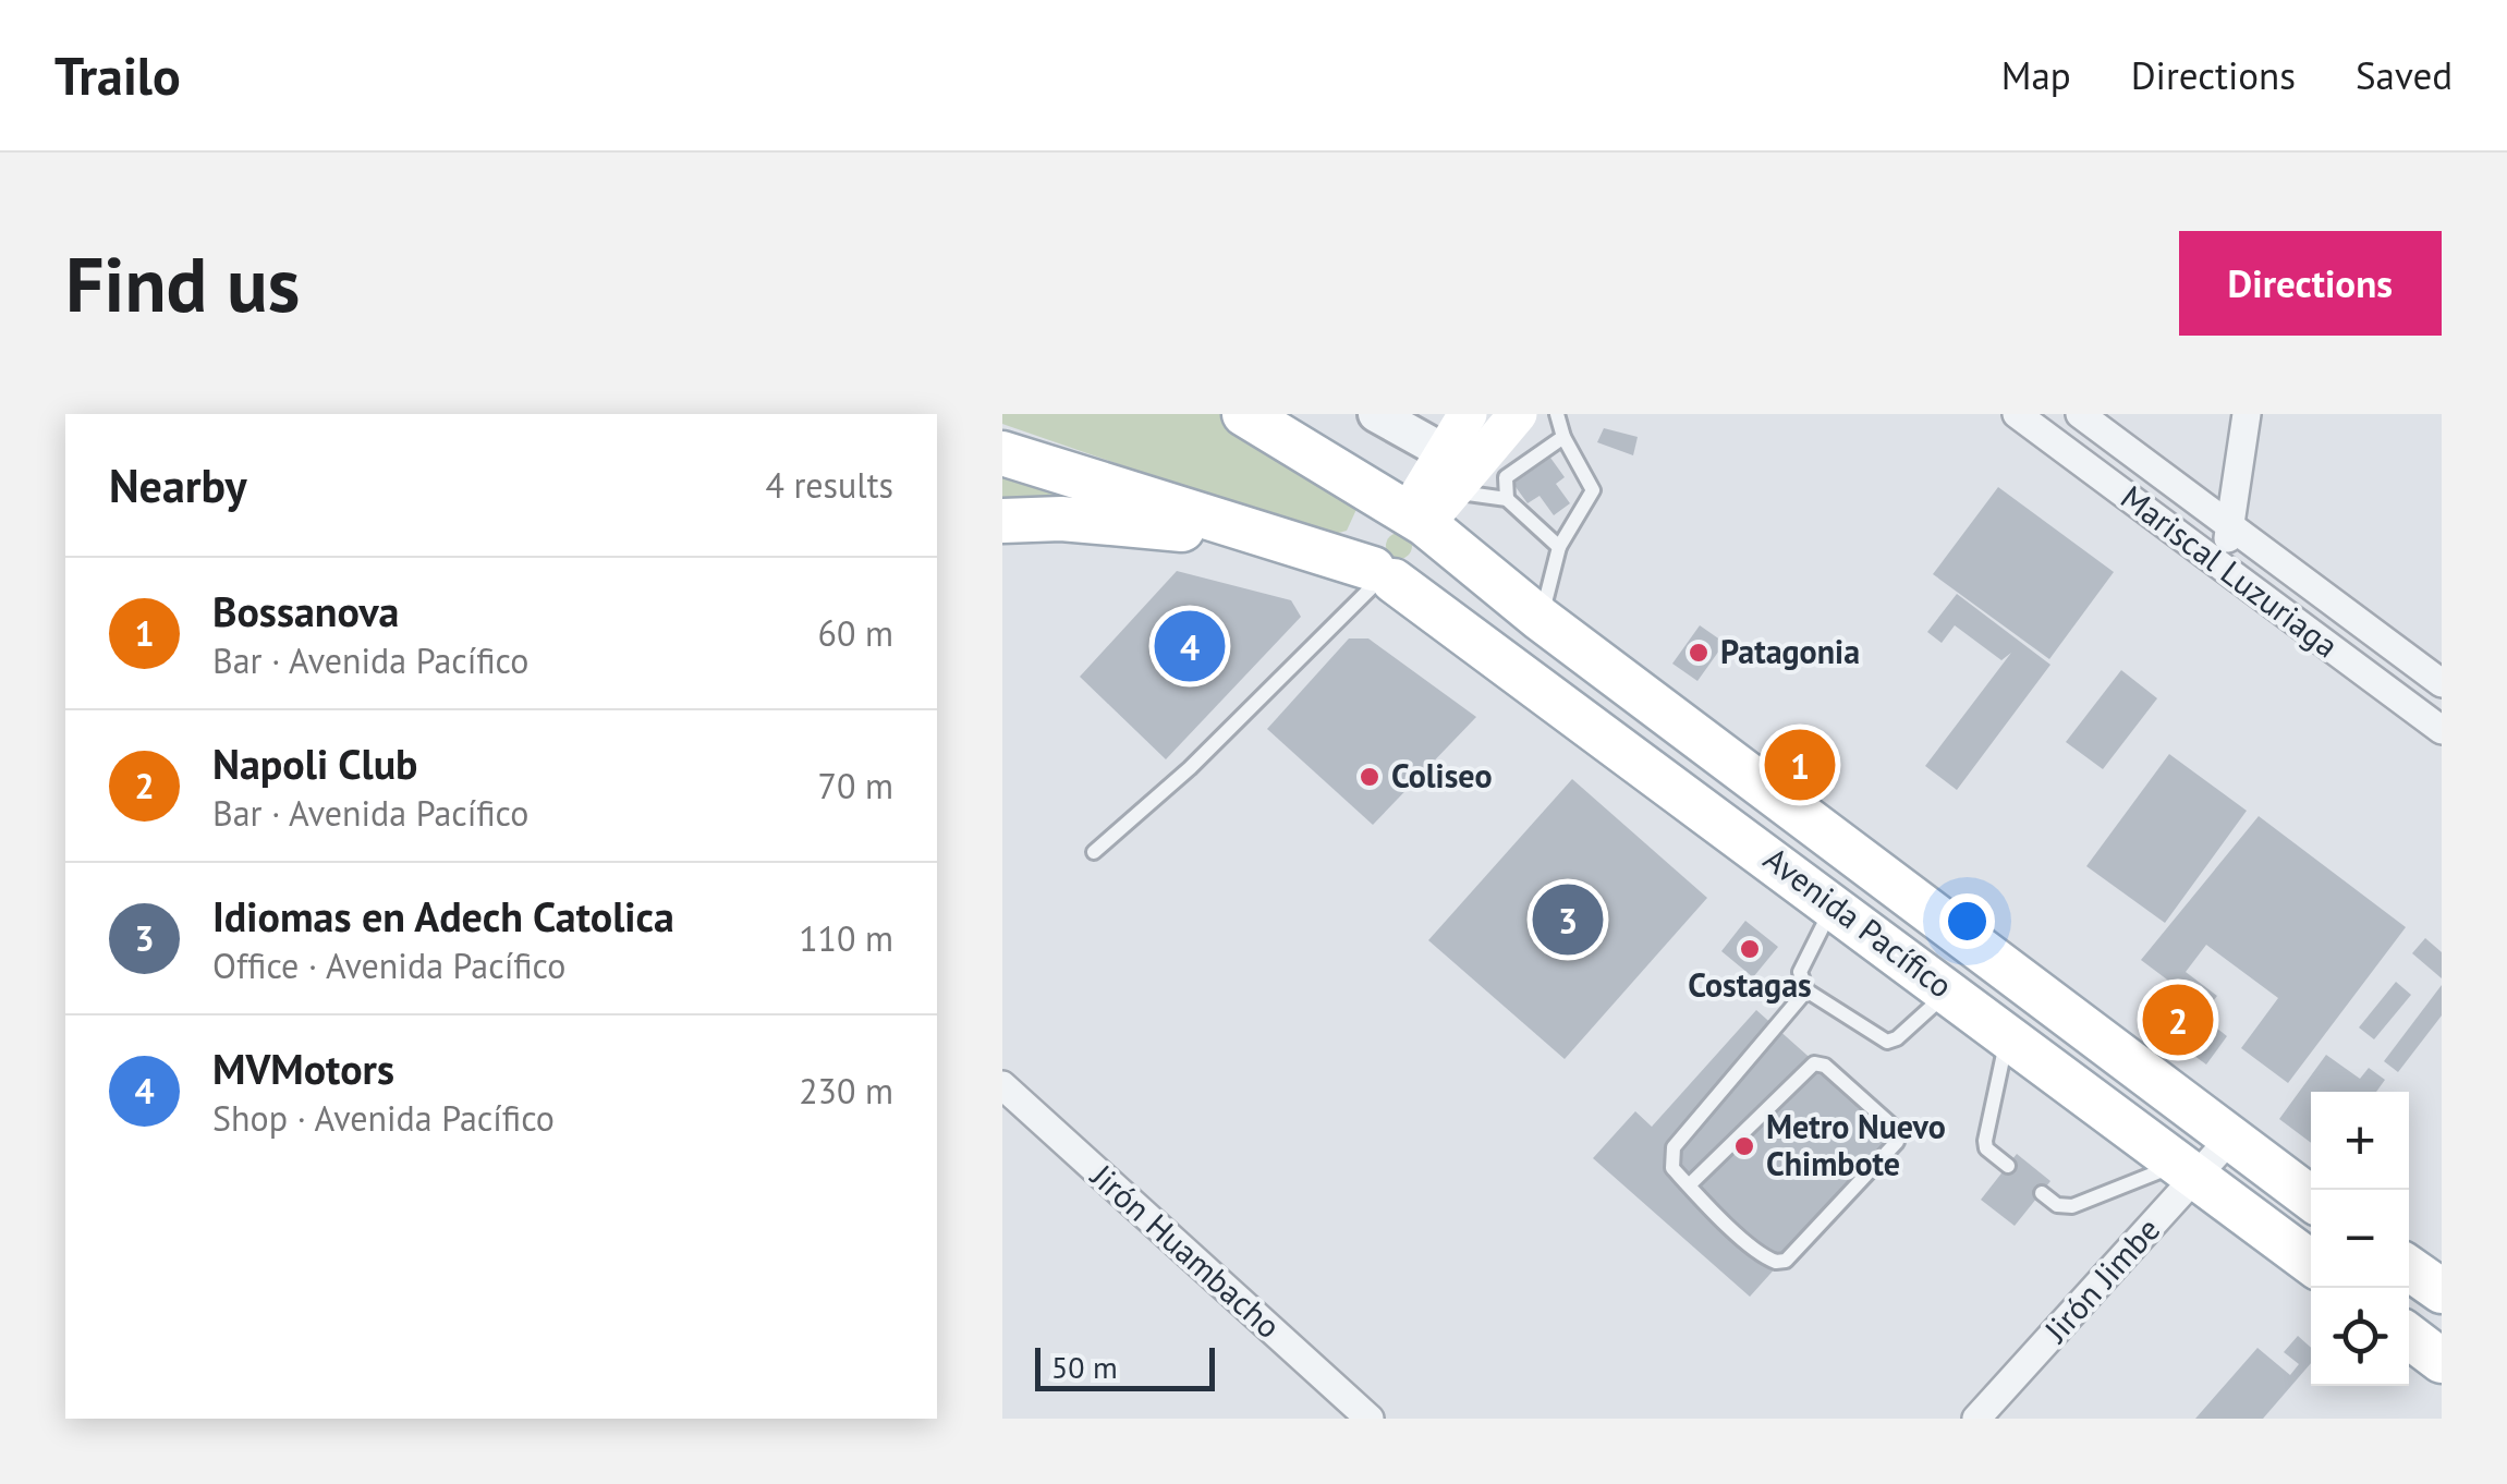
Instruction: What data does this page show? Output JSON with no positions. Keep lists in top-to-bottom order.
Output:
{
  "streets": {
    "main road": ["Avenida Pacífico"],
    "street": ["Mariscal Luzuriaga", "Jirón Huambacho", "Jirón Jimbe"]
  },
  "crossings": [
    ["Avenida Pacífico", "Jirón Jimbe"]
  ],
  "places": [
    "Patagonia",
    "Coliseo",
    "Costagas",
    "Metro Nuevo Chimbote"
  ],
  "scale_bar": "50 m",
  "page": {
    "header": "Trailo",
    "nav": ["Map", "Directions", "Saved"],
    "buttons": "Directions",
    "title": "Find us",
    "heading": ["Nearby", "4 results"],
    "list": [
      {
        "mark": "1",
        "name": "Bossanova",
        "note": "Bar · Avenida Pacífico",
        "value": "60 m"
      },
      {
        "mark": "2",
        "name": "Napoli Club",
        "note": "Bar · Avenida Pacífico",
        "value": "70 m"
      },
      {
        "mark": "3",
        "name": "Idiomas en Adech Catolica",
        "note": "Office · Avenida Pacífico",
        "value": "110 m"
      },
      {
        "mark": "4",
        "name": "MVMotors",
        "note": "Shop · Avenida Pacífico",
        "value": "230 m"
      }
    ],
    "pins": [
      "4",
      "1",
      "3",
      "2"
    ],
    "map_buttons": ["+", "−"],
    "scale": "50 m"
  }
}
